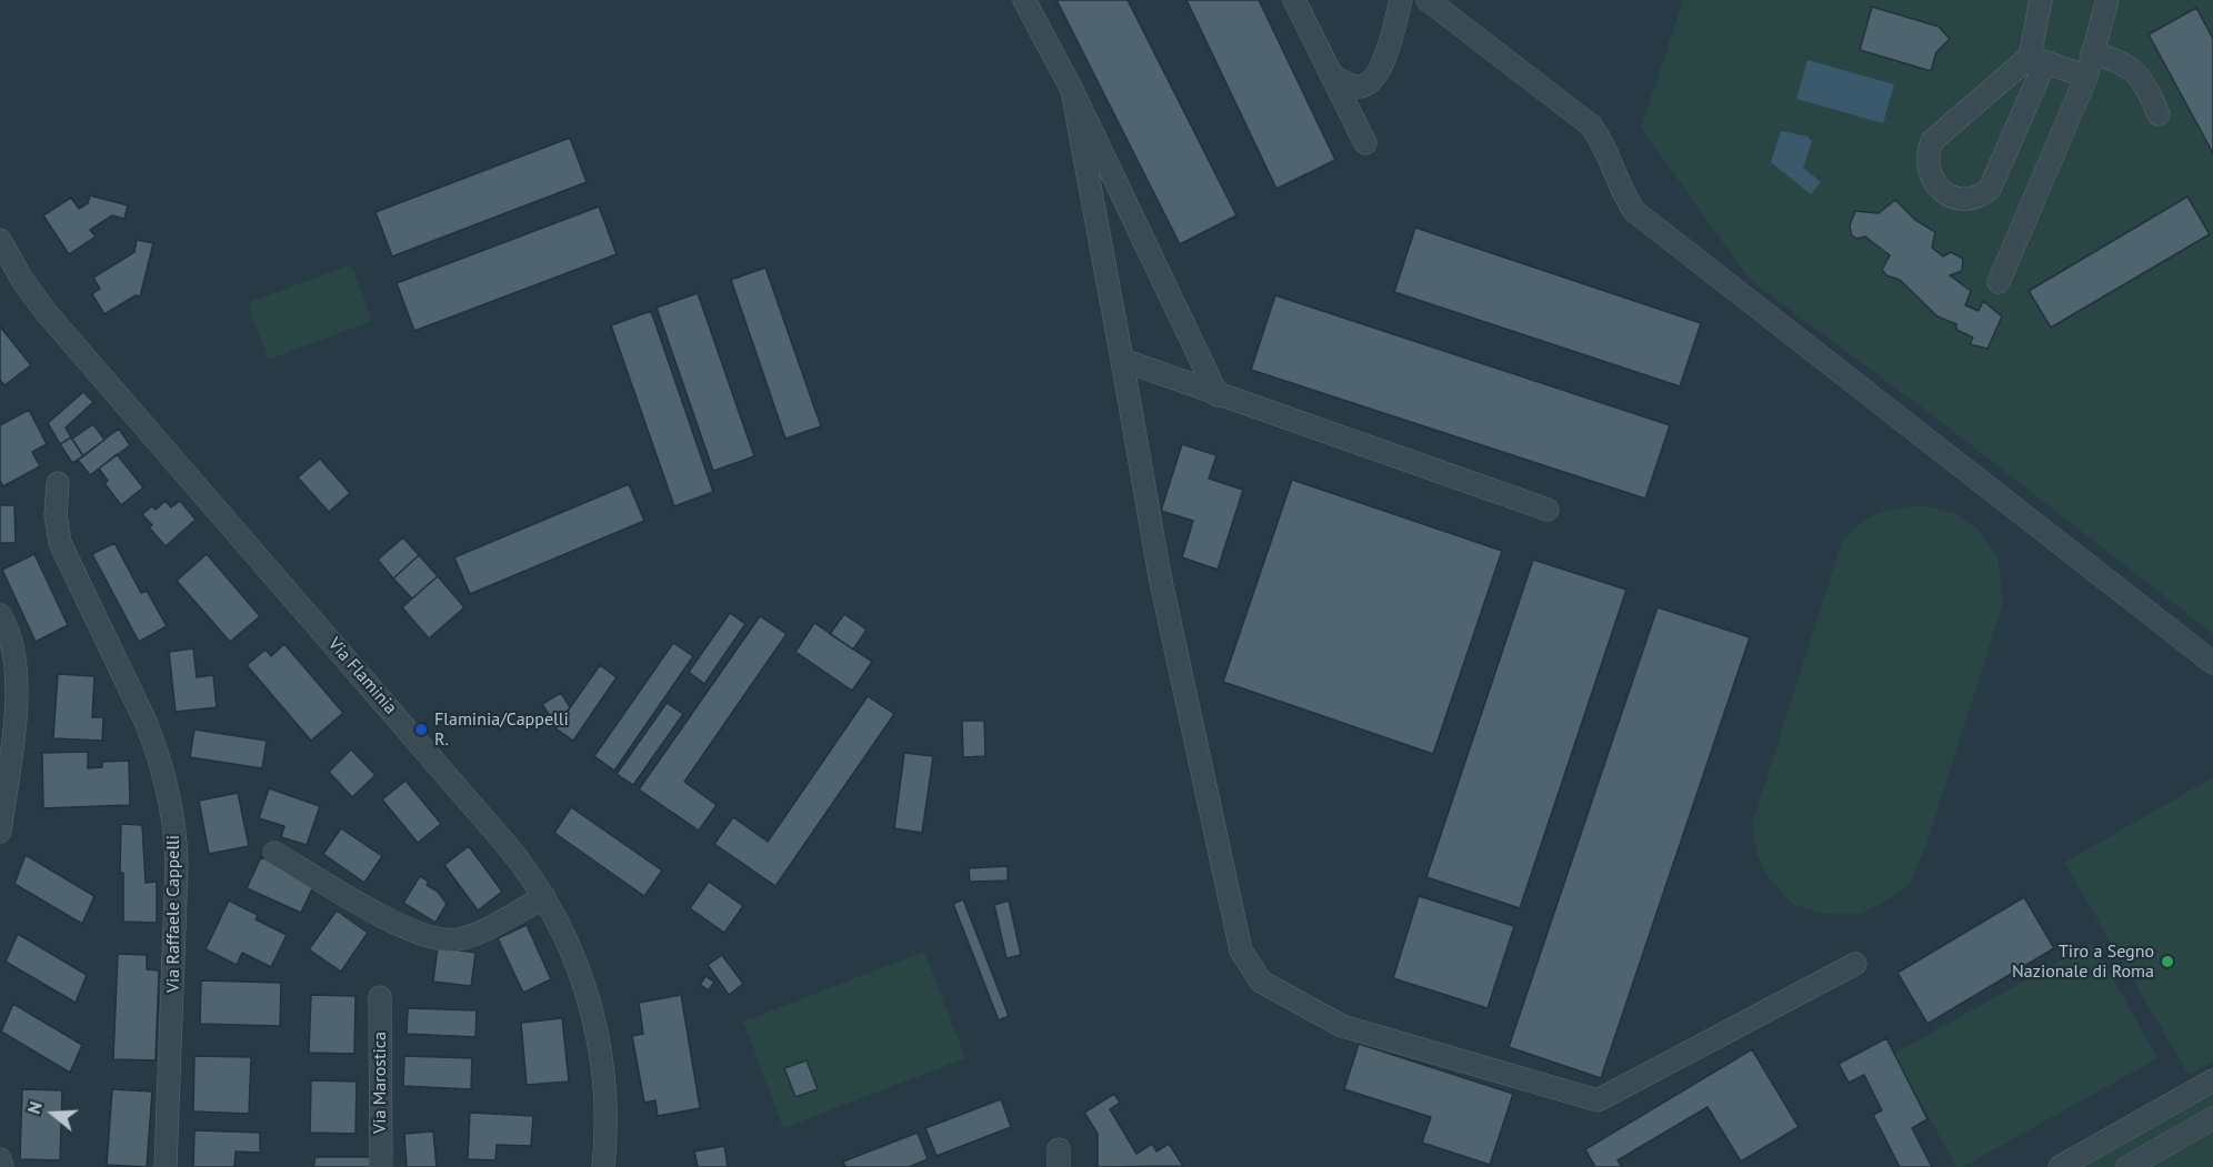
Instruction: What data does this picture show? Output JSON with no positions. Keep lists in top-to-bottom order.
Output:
{
  "streets": {
    "street": ["Via Flaminia", "Via Raffaele Cappelli", "Via Marostica"]
  },
  "places": ["Flaminia/Cappelli R.", "Tiro a Segno Nazionale di Roma"],
  "north": "left"
}
